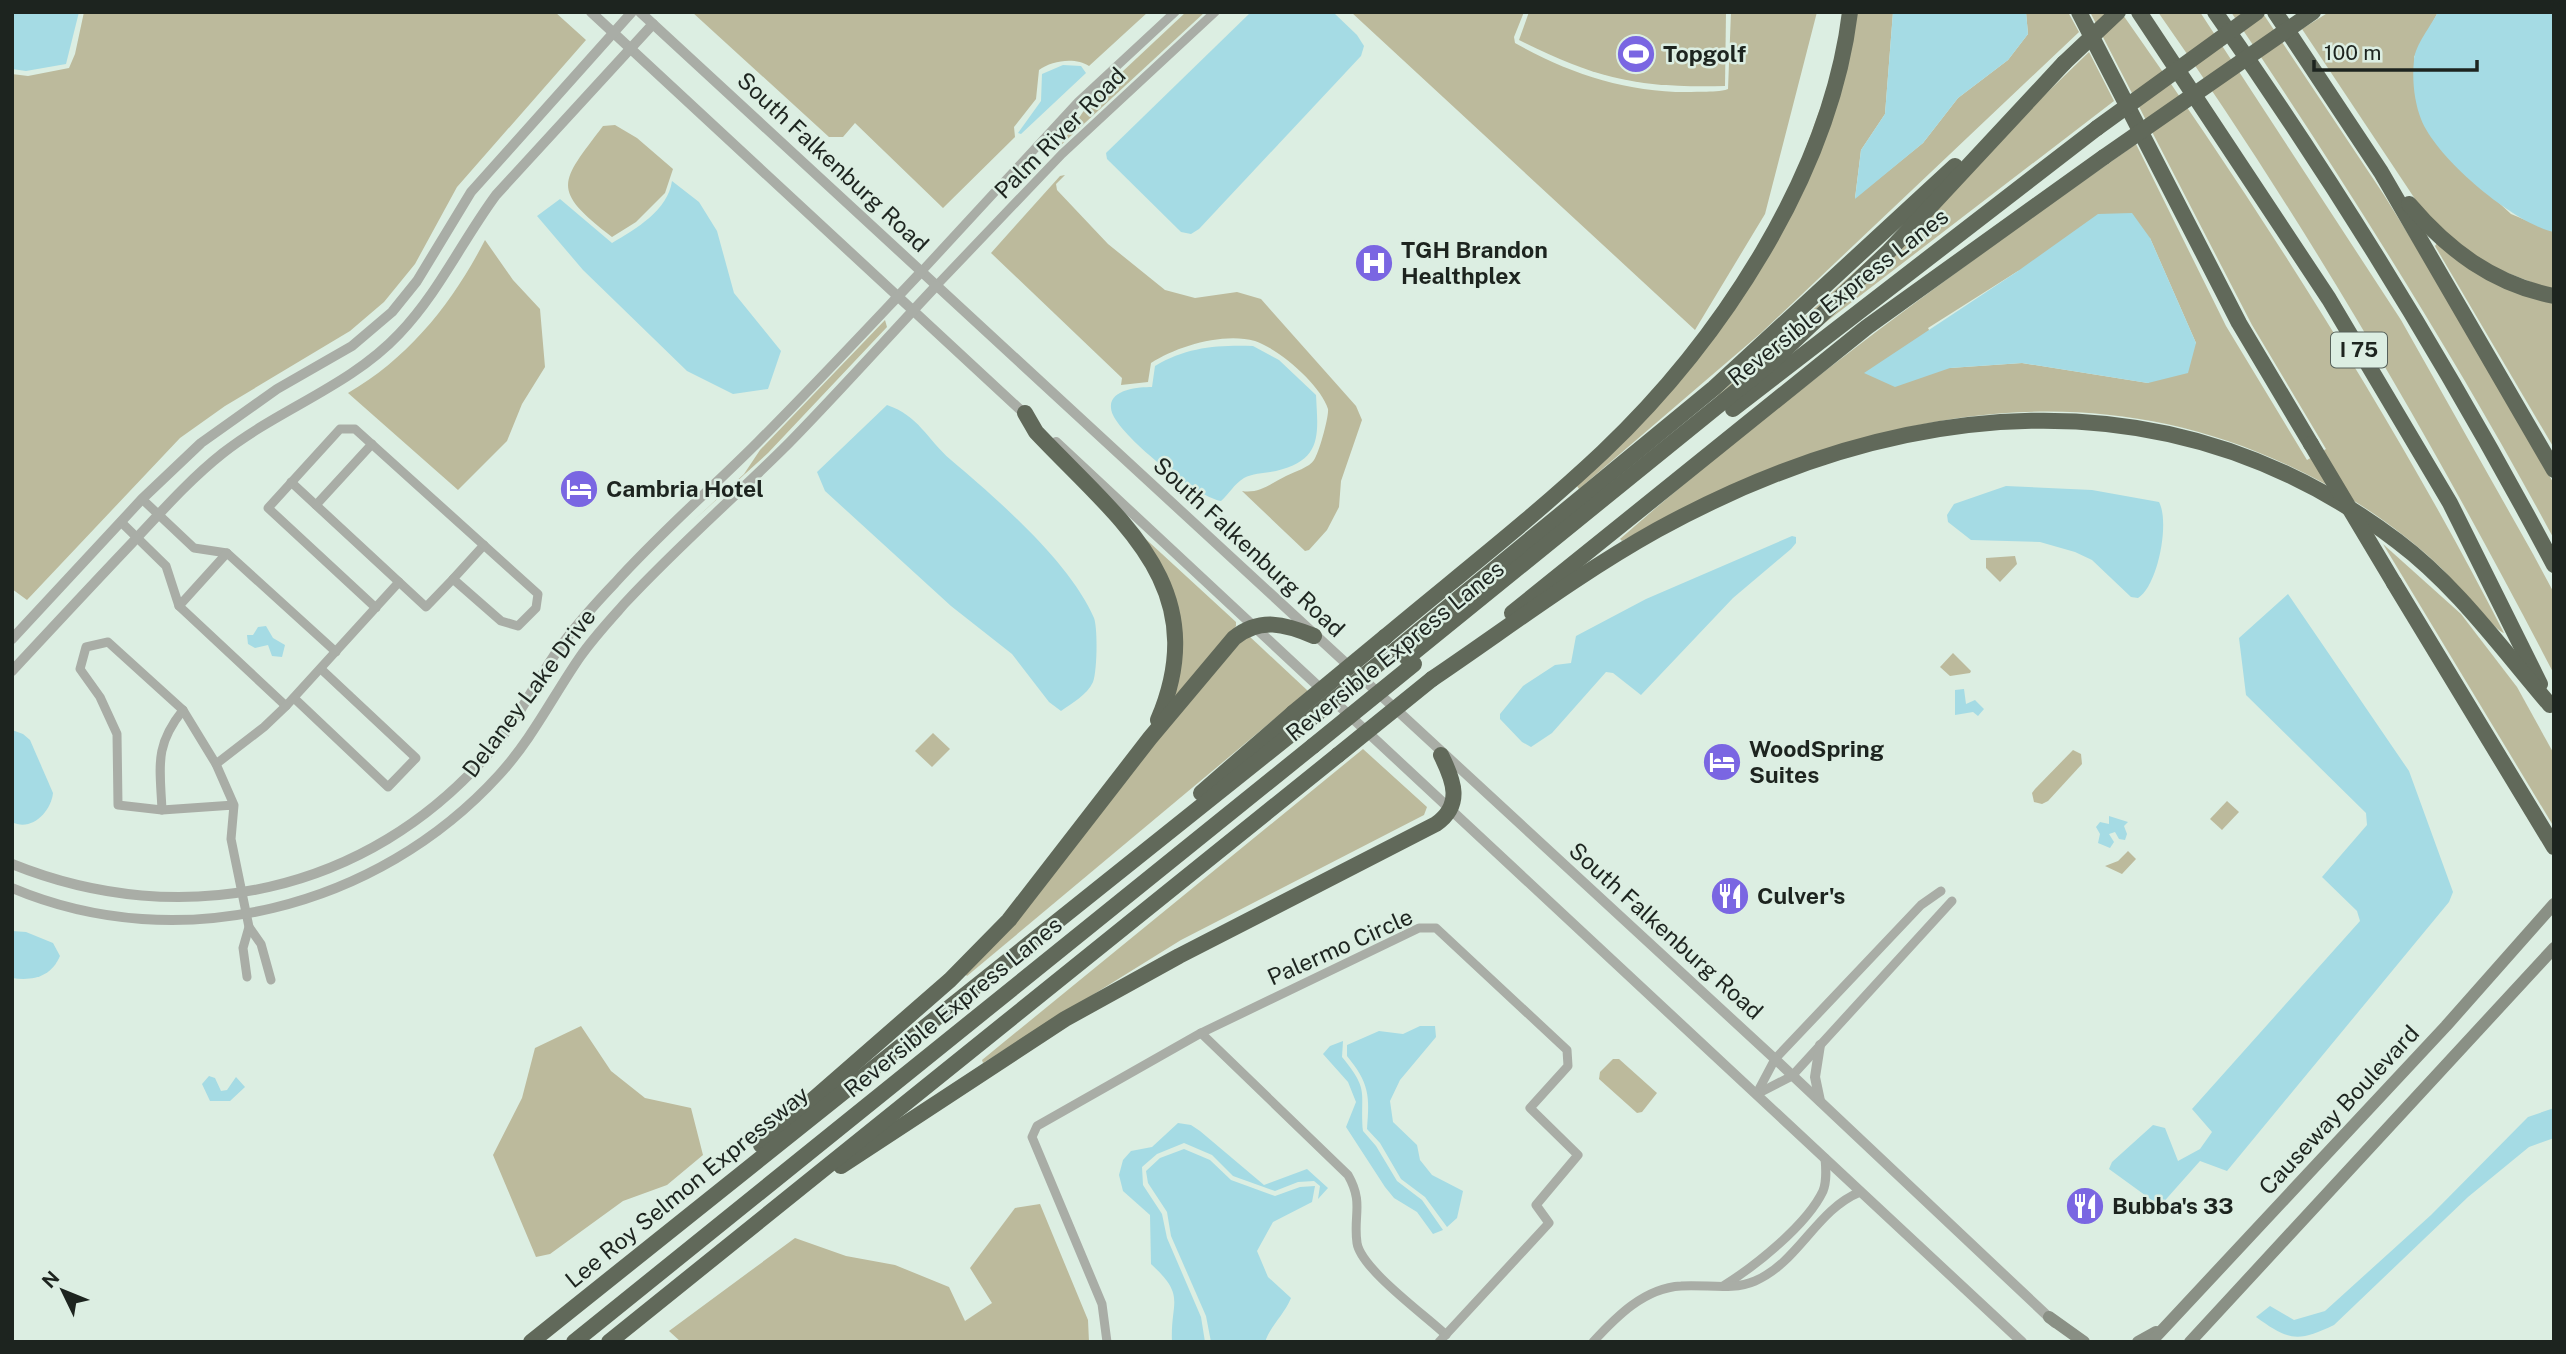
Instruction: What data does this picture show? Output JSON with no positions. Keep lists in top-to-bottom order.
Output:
{
  "streets": {
    "highway": ["Reversible Express Lanes", "I 75", "Lee Roy Selmon Expressway"],
    "main road": ["Causeway Boulevard"],
    "street": [
      "Palm River Road",
      "South Falkenburg Road",
      "Delaney Lake Drive",
      "Palermo Circle"
    ]
  },
  "crossings": [
    ["Palm River Road", "South Falkenburg Road"],
    ["Palm River Road", "Delaney Lake Drive"],
    ["South Falkenburg Road", "Delaney Lake Drive"],
    ["Reversible Express Lanes", "Lee Roy Selmon Expressway"]
  ],
  "places": {
    "sports": ["Topgolf"],
    "hospital": ["TGH Brandon Healthplex"],
    "hotel": ["Cambria Hotel", "WoodSpring Suites"],
    "restaurant": ["Culver's", "Bubba's 33"]
  },
  "scale_bar": "100 m",
  "north": "top left"
}
